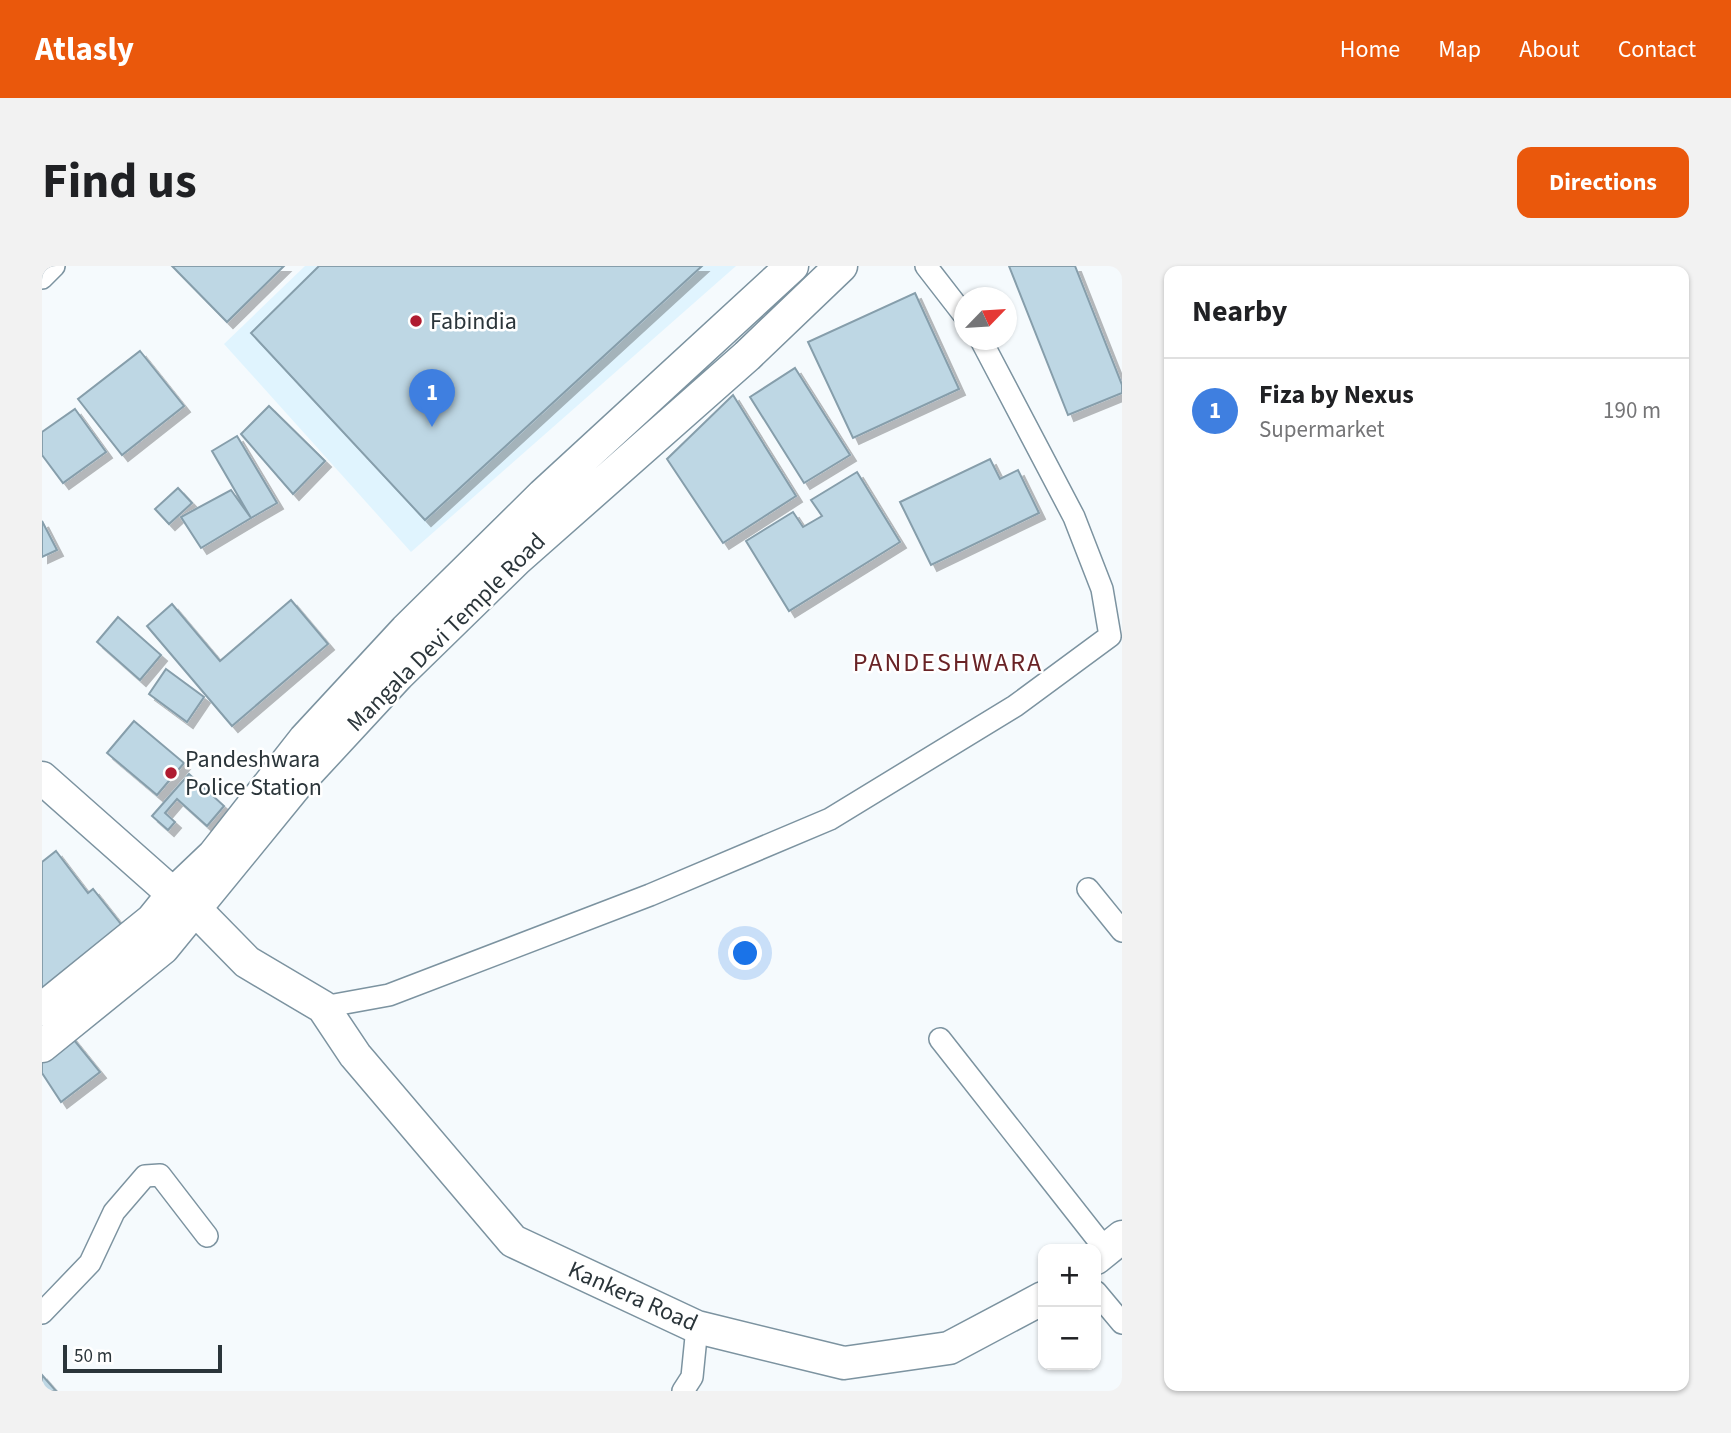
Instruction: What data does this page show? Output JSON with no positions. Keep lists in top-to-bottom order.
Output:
{
  "streets": {
    "main road": ["Mangala Devi Temple Road", "Kankera Road"]
  },
  "districts": ["PANDESHWARA"],
  "places": ["Fabindia", "Pandeshwara Police Station"],
  "scale_bar": "50 m",
  "north": "top right",
  "page": {
    "header": "Atlasly",
    "nav": [
      "Home",
      "Map",
      "About",
      "Contact"
    ],
    "title": "Find us",
    "buttons": "Directions",
    "heading": "Nearby",
    "list": [
      {
        "mark": "1",
        "name": "Fiza by Nexus",
        "note": "Supermarket",
        "value": "190 m"
      }
    ],
    "pins": "1",
    "map_buttons": ["+", "−"],
    "scale": "50 m"
  }
}
